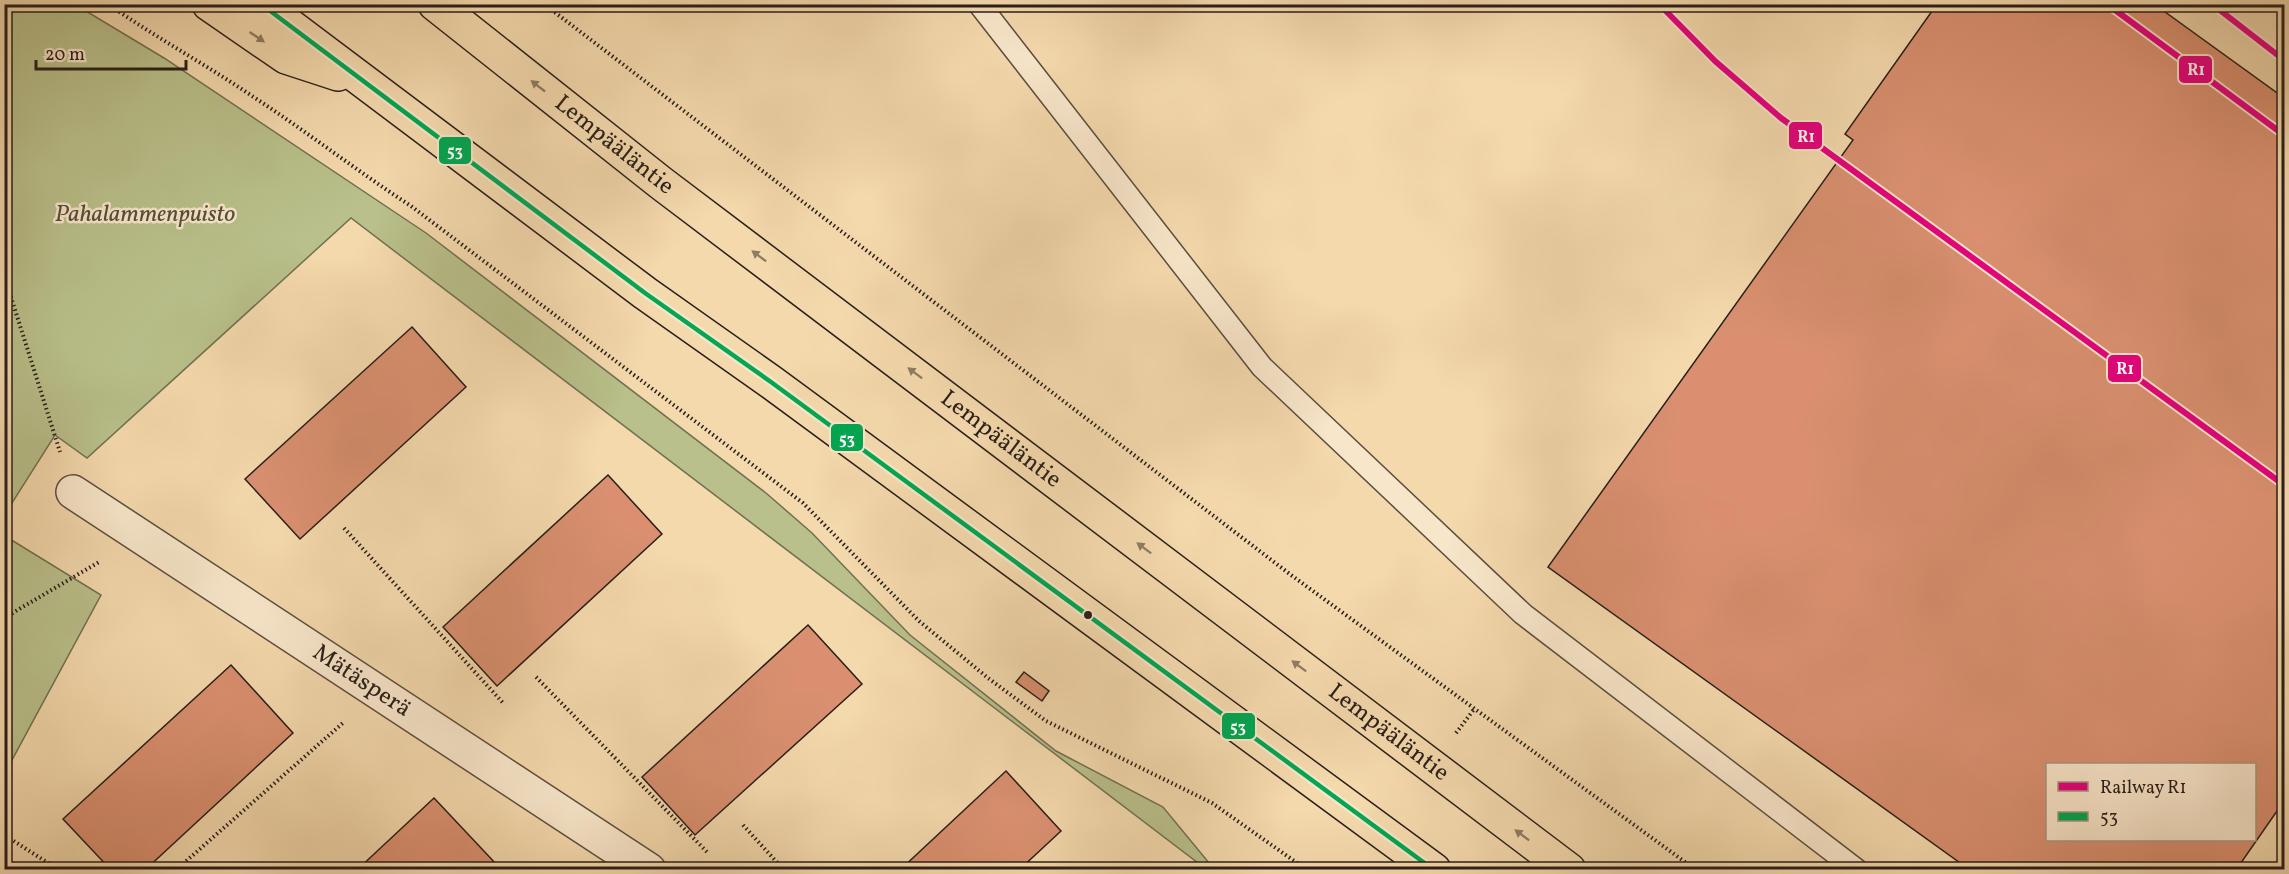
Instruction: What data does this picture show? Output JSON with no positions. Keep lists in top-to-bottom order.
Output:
{
  "streets": {
    "highway": ["Lempääläntie"],
    "street": ["Mätäsperä"]
  },
  "parks": ["Pahalammenpuisto"],
  "lines": ["rail line R1", "transit line 53"],
  "legend": ["Railway R1", "53"],
  "scale_bar": "20 m"
}
